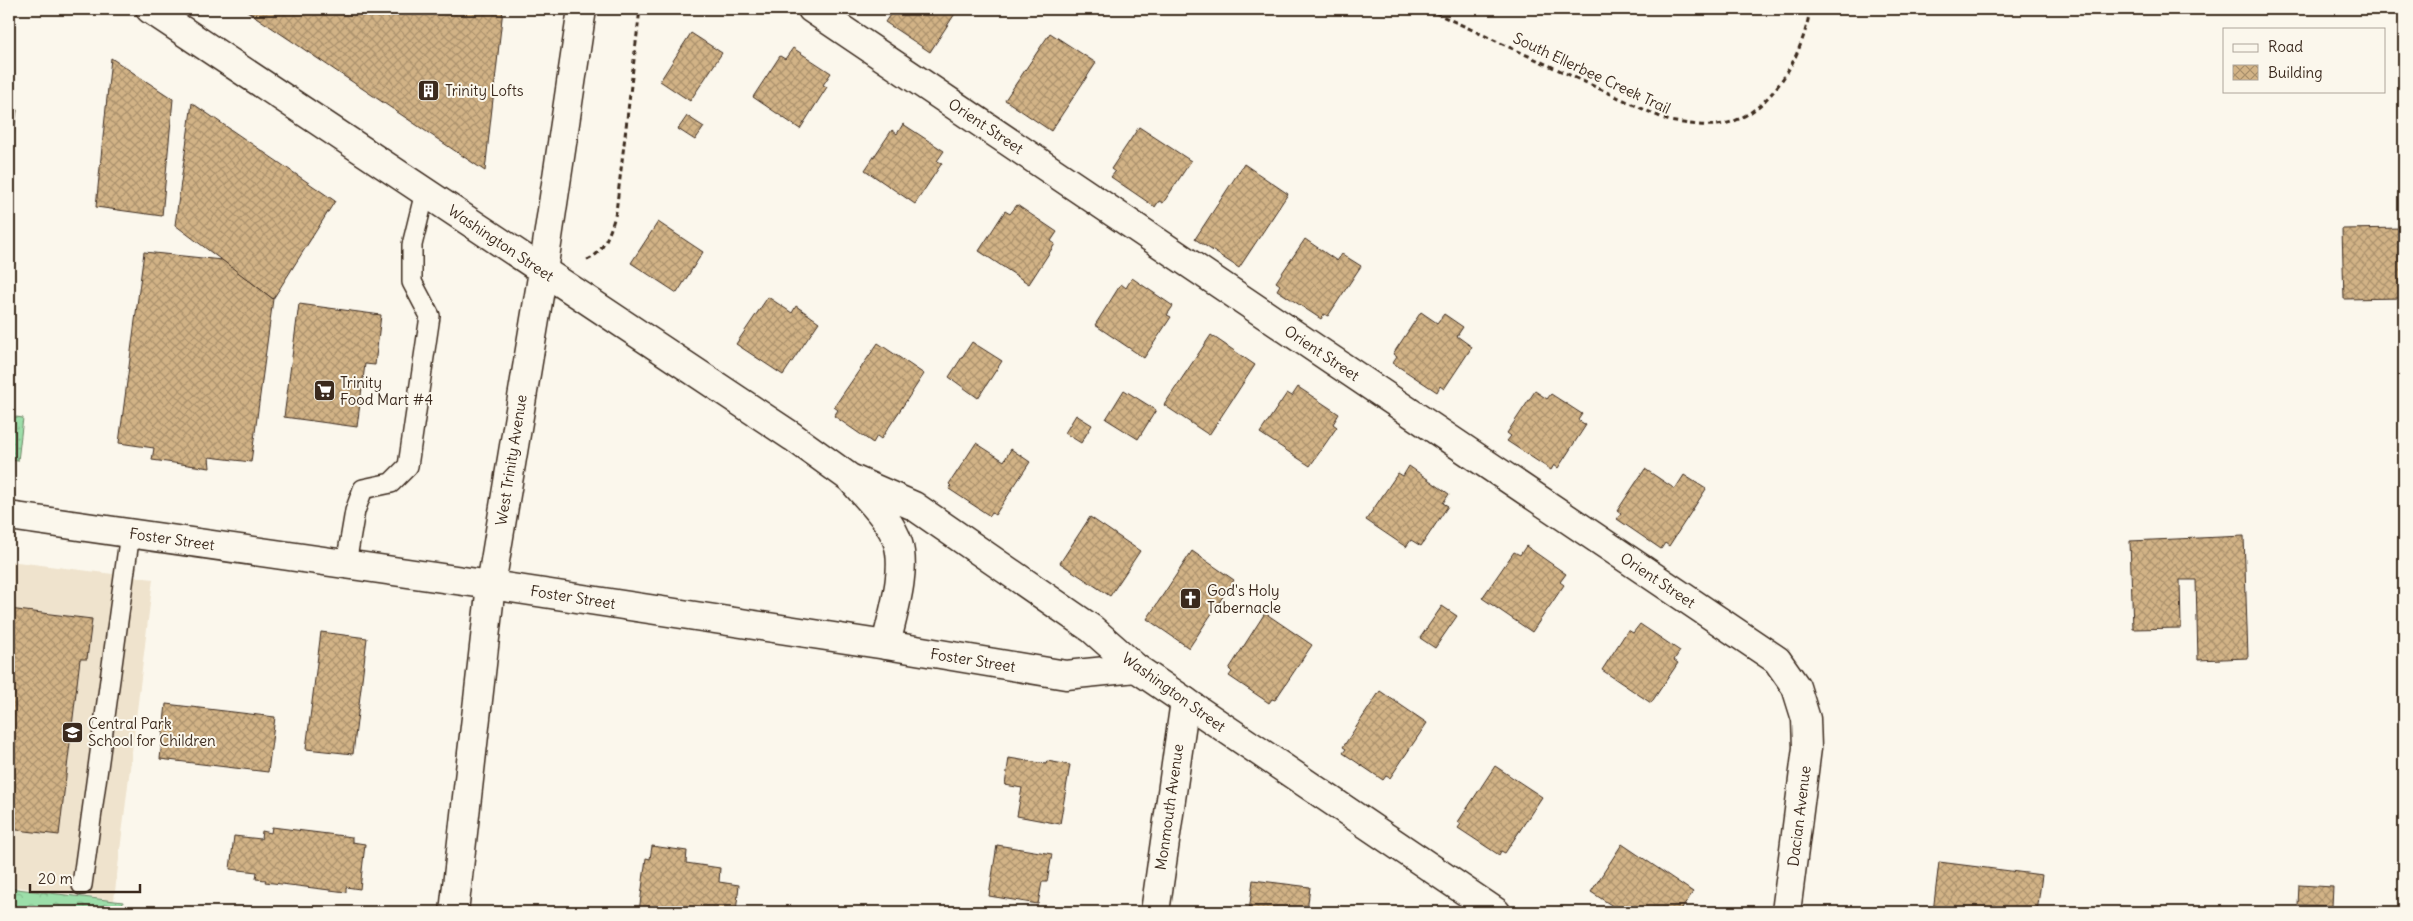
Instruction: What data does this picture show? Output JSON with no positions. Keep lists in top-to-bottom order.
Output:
{
  "streets": {
    "street": [
      "Orient Street",
      "Washington Street",
      "West Trinity Avenue",
      "Foster Street",
      "Monmouth Avenue",
      "Dacian Avenue"
    ],
    "path": ["South Ellerbee Creek Trail"]
  },
  "crossings": [
    ["Orient Street", "Dacian Avenue"],
    ["Washington Street", "West Trinity Avenue"],
    ["Washington Street", "Foster Street"],
    ["Washington Street", "Monmouth Avenue"],
    ["West Trinity Avenue", "Foster Street"]
  ],
  "places": {
    "building": ["Trinity Lofts"],
    "supermarket": ["Trinity Food Mart #4"],
    "church": ["God's Holy Tabernacle"],
    "school or university": ["Central Park School for Children"]
  },
  "legend": ["Road", "Building"],
  "scale_bar": "20 m"
}
